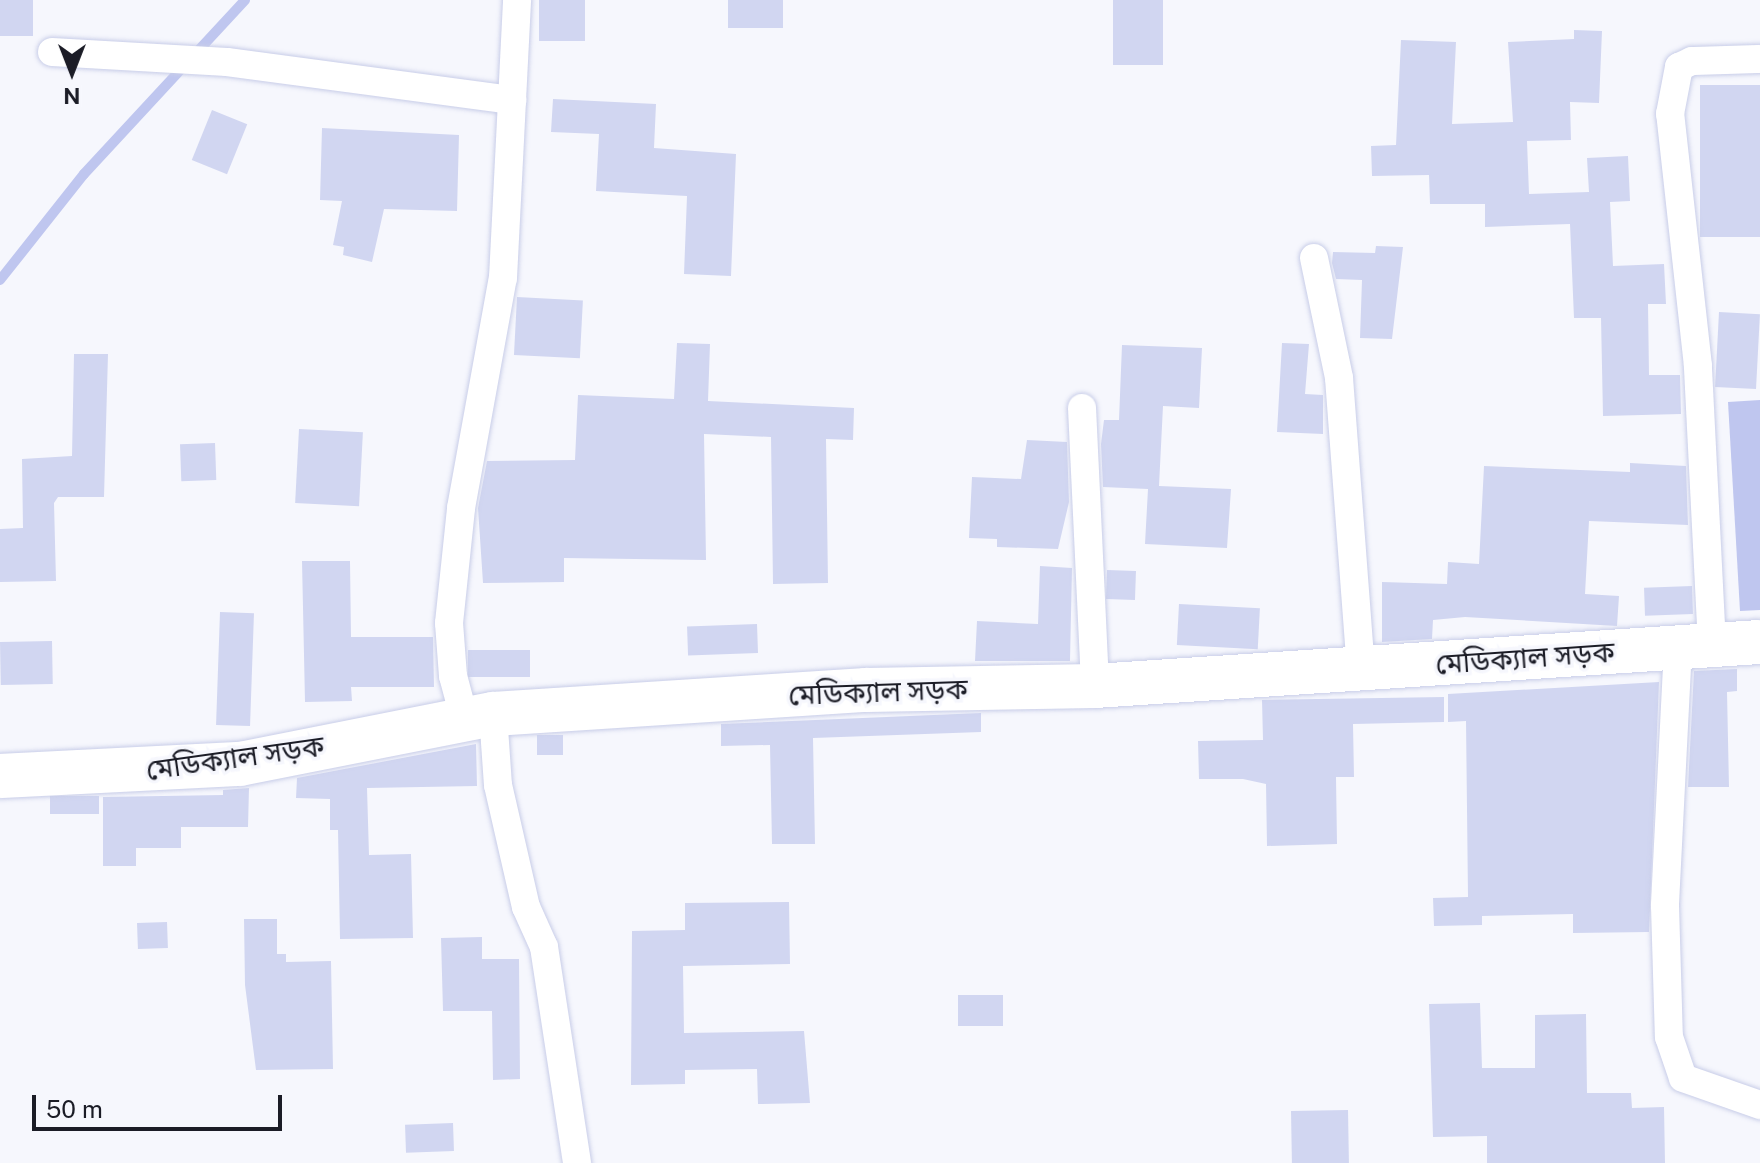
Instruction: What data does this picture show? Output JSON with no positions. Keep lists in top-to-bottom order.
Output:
{
  "streets": {
    "main road": ["মেডিক্যাল সড়ক"]
  },
  "scale_bar": "50 m",
  "north": "bottom"
}
